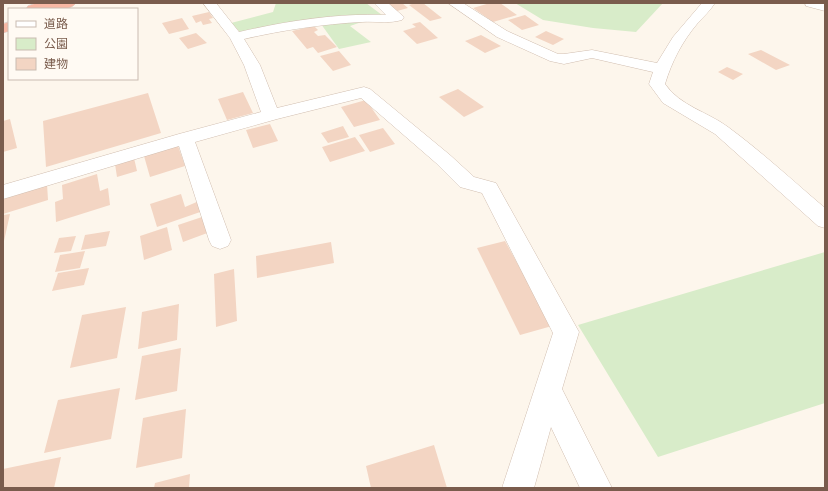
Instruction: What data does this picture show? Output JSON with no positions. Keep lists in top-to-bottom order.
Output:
{
  "legend": ["道路", "公園", "建物"]
}
